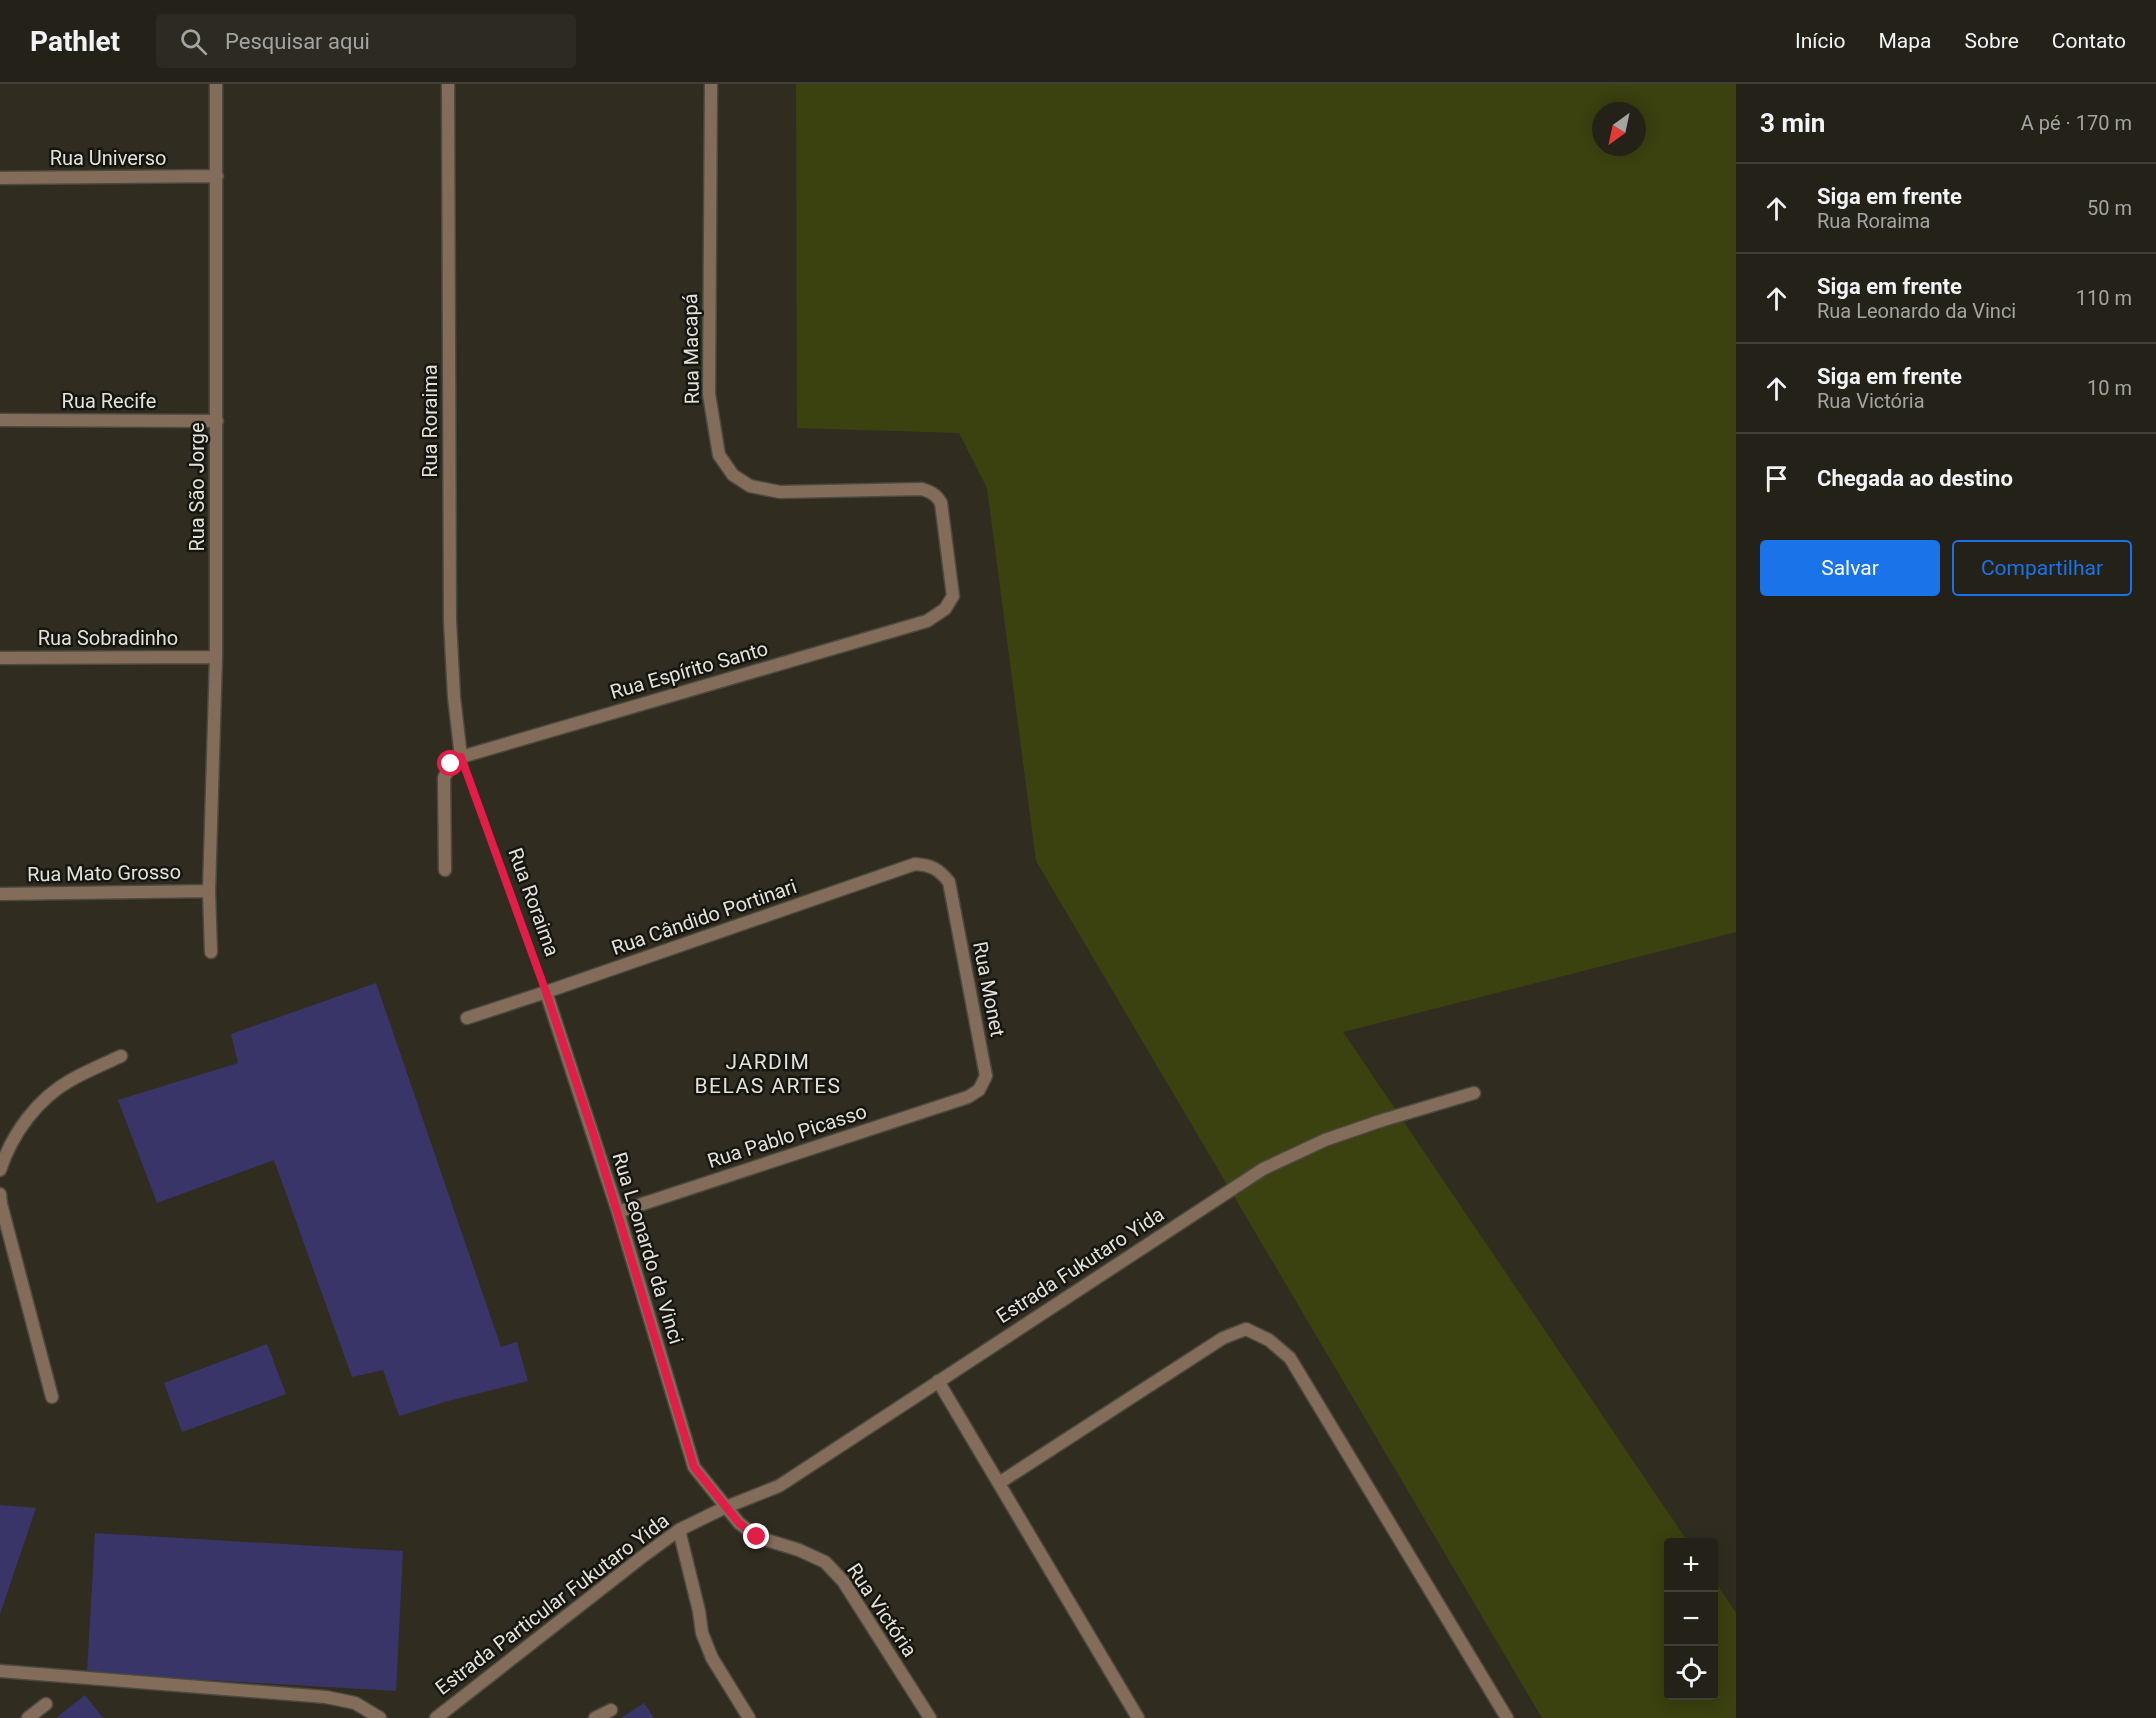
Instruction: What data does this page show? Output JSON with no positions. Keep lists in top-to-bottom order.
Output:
{
  "streets": {
    "street": [
      "Rua Universo",
      "Rua Macapá",
      "Rua Recife",
      "Rua Roraima",
      "Rua São Jorge",
      "Rua Sobradinho",
      "Rua Espírito Santo",
      "Rua Mato Grosso",
      "Rua Cândido Portinari",
      "Rua Monet",
      "Rua Pablo Picasso",
      "Rua Leonardo da Vinci",
      "Estrada Fukutaro Yida",
      "Estrada Particular Fukutaro Yida",
      "Rua Victória"
    ]
  },
  "crossings": [
    ["Rua Universo", "Rua São Jorge"],
    ["Rua Macapá", "Rua Espírito Santo"],
    ["Rua Recife", "Rua São Jorge"],
    ["Rua Roraima", "Rua Espírito Santo"],
    ["Rua Roraima", "Rua Cândido Portinari"],
    ["Rua Roraima", "Rua Leonardo da Vinci"],
    ["Rua São Jorge", "Rua Sobradinho"],
    ["Rua São Jorge", "Rua Mato Grosso"],
    ["Rua Cândido Portinari", "Rua Monet"],
    ["Rua Cândido Portinari", "Rua Leonardo da Vinci"],
    ["Rua Monet", "Rua Pablo Picasso"],
    ["Rua Pablo Picasso", "Rua Leonardo da Vinci"],
    ["Rua Leonardo da Vinci", "Estrada Fukutaro Yida"],
    ["Rua Leonardo da Vinci", "Estrada Particular Fukutaro Yida"],
    ["Rua Leonardo da Vinci", "Rua Victória"],
    ["Estrada Fukutaro Yida", "Estrada Particular Fukutaro Yida"],
    ["Estrada Fukutaro Yida", "Rua Victória"],
    ["Estrada Particular Fukutaro Yida", "Rua Victória"]
  ],
  "districts": ["JARDIM BELAS ARTES"],
  "north": "bottom left",
  "page": {
    "header": "Pathlet",
    "search": "Pesquisar aqui",
    "nav": [
      "Início",
      "Mapa",
      "Sobre",
      "Contato"
    ],
    "heading": ["3 min", "A pé · 170 m"],
    "list": [
      ["Siga em frente", "Rua Roraima", "50 m"],
      ["Siga em frente", "Rua Leonardo da Vinci", "110 m"],
      ["Siga em frente", "Rua Victória", "10 m"],
      "Chegada ao destino"
    ],
    "buttons": ["Salvar", "Compartilhar"],
    "map_buttons": ["+", "−"]
  }
}
